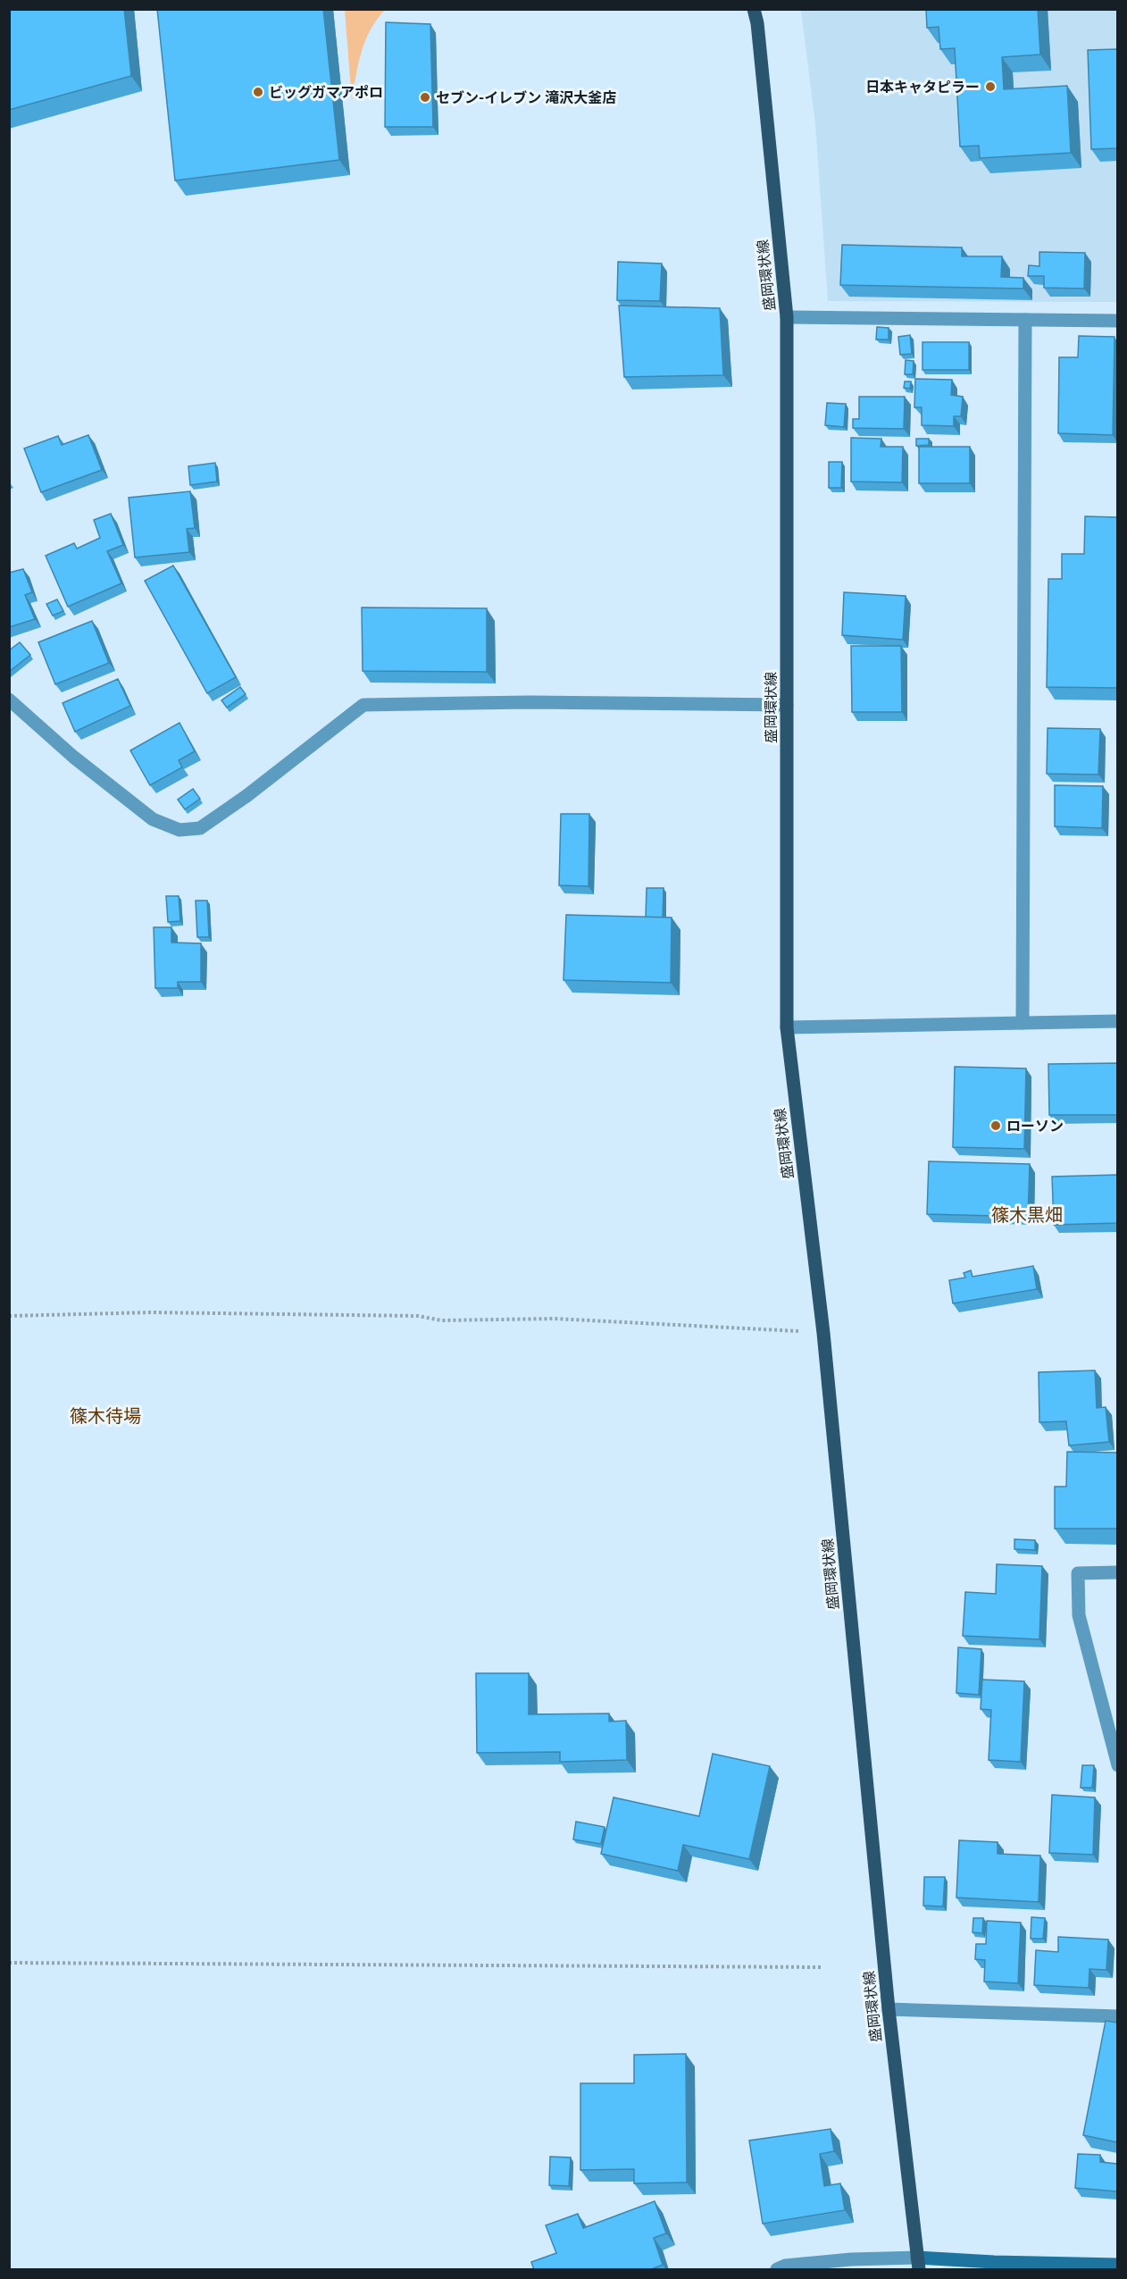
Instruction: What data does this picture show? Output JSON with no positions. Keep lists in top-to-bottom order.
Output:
{
  "streets": {
    "main road": ["盛岡環状線"]
  },
  "districts": ["篠木黒畑", "篠木待場"],
  "places": [
    "日本キャタピラー",
    "ビッグガマアポロ",
    "セブン-イレブン 滝沢大釜店",
    "ローソン"
  ]
}
